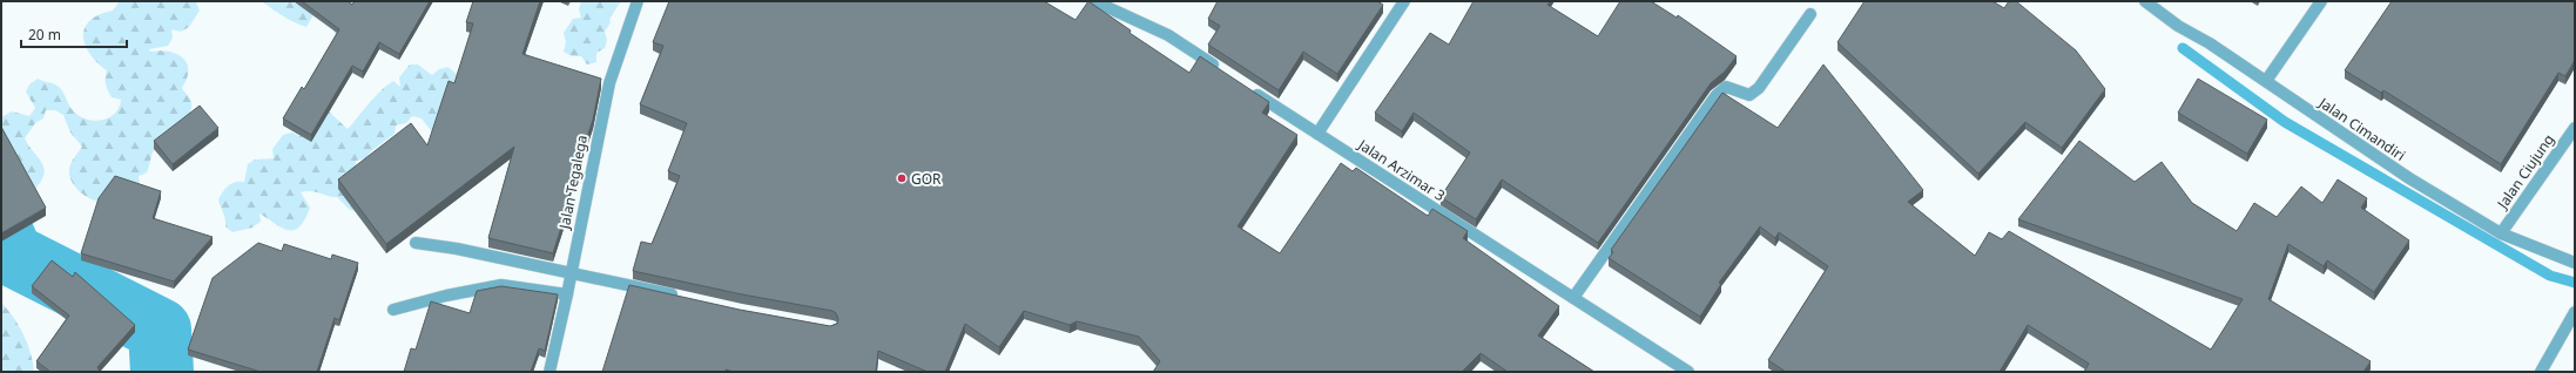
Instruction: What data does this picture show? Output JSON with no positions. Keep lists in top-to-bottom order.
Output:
{
  "streets": {
    "street": [
      "Jalan Cimandiri",
      "Jalan Arzimar 3",
      "Jalan Ciujung",
      "Jalan Tegalega"
    ]
  },
  "crossings": [
    ["Jalan Cimandiri", "Jalan Ciujung"]
  ],
  "places": ["GOR"],
  "scale_bar": "20 m"
}
